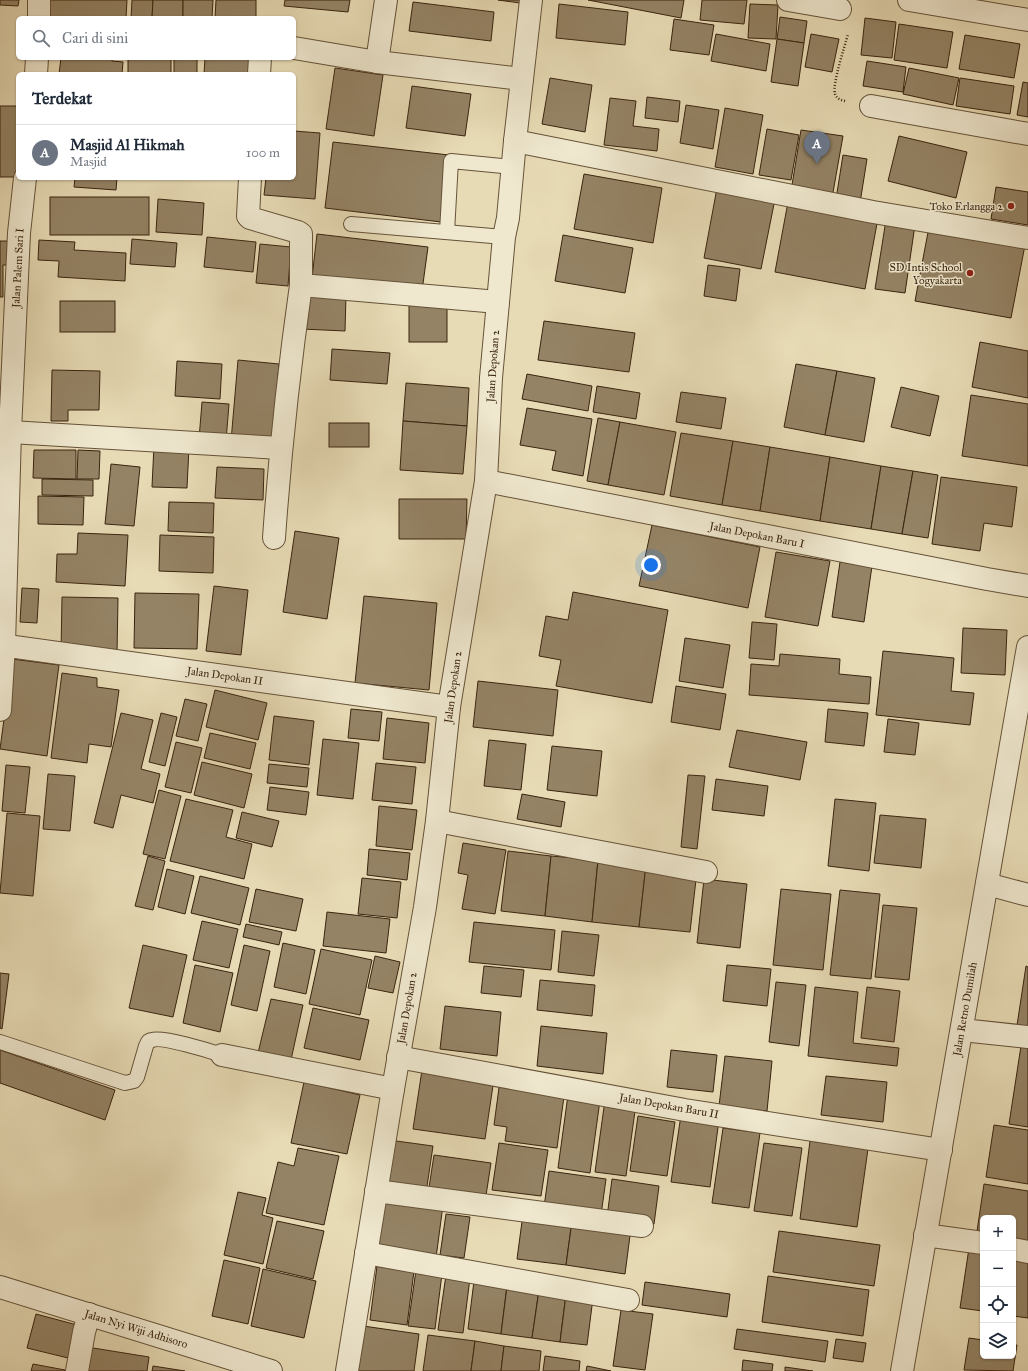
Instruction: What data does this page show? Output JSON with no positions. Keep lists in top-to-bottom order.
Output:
{
  "streets": {
    "street": [
      "Jalan Palem Sari I",
      "Jalan Depokan 2",
      "Jalan Depokan Baru I",
      "Jalan Depokan II",
      "Jalan Retno Dumilah",
      "Jalan Depokan Baru II",
      "Jalan Nyi Wiji Adhisoro"
    ]
  },
  "crossings": [
    ["Jalan Palem Sari I", "Jalan Depokan II"],
    ["Jalan Depokan 2", "Jalan Depokan Baru I"],
    ["Jalan Depokan 2", "Jalan Depokan II"],
    ["Jalan Depokan 2", "Jalan Depokan Baru II"],
    ["Jalan Retno Dumilah", "Jalan Depokan Baru II"]
  ],
  "places": ["Toko Erlangga 2", "SD Intis School Yogyakarta"],
  "page": {
    "search": "Cari di sini",
    "heading": "Terdekat",
    "list": [
      {
        "mark": "A",
        "name": "Masjid Al Hikmah",
        "note": "Masjid",
        "value": "100 m"
      }
    ],
    "pins": "A",
    "map_buttons": ["+", "−"]
  }
}
